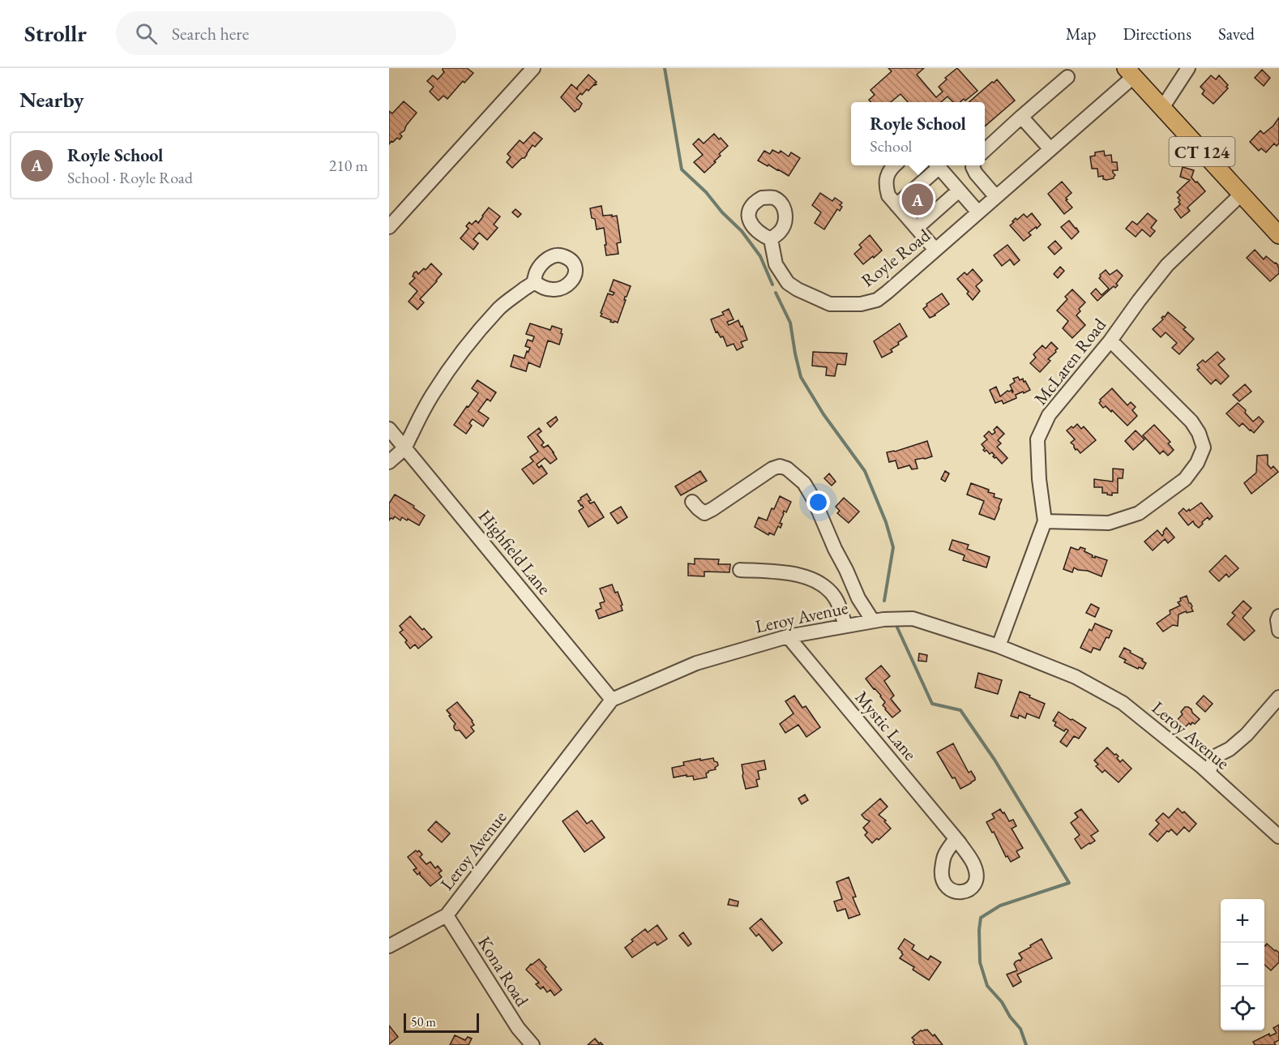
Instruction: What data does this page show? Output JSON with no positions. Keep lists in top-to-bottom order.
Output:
{
  "streets": {
    "main road": ["CT 124"],
    "street": [
      "Royle Road",
      "McLaren Road",
      "Highfield Lane",
      "Leroy Avenue",
      "Mystic Lane",
      "Kona Road"
    ]
  },
  "crossings": [
    ["CT 124", "Royle Road"],
    ["CT 124", "McLaren Road"],
    ["McLaren Road", "Leroy Avenue"],
    ["Highfield Lane", "Leroy Avenue"],
    ["Leroy Avenue", "Mystic Lane"],
    ["Leroy Avenue", "Kona Road"]
  ],
  "scale_bar": "50 m",
  "page": {
    "header": "Strollr",
    "search": "Search here",
    "nav": ["Map", "Directions", "Saved"],
    "heading": "Nearby",
    "popup": ["Royle School", "School"],
    "list": [
      {
        "mark": "A",
        "name": "Royle School",
        "note": "School · Royle Road",
        "value": "210 m"
      }
    ],
    "pins": "A",
    "map_buttons": ["+", "−"],
    "scale": "50 m"
  }
}
